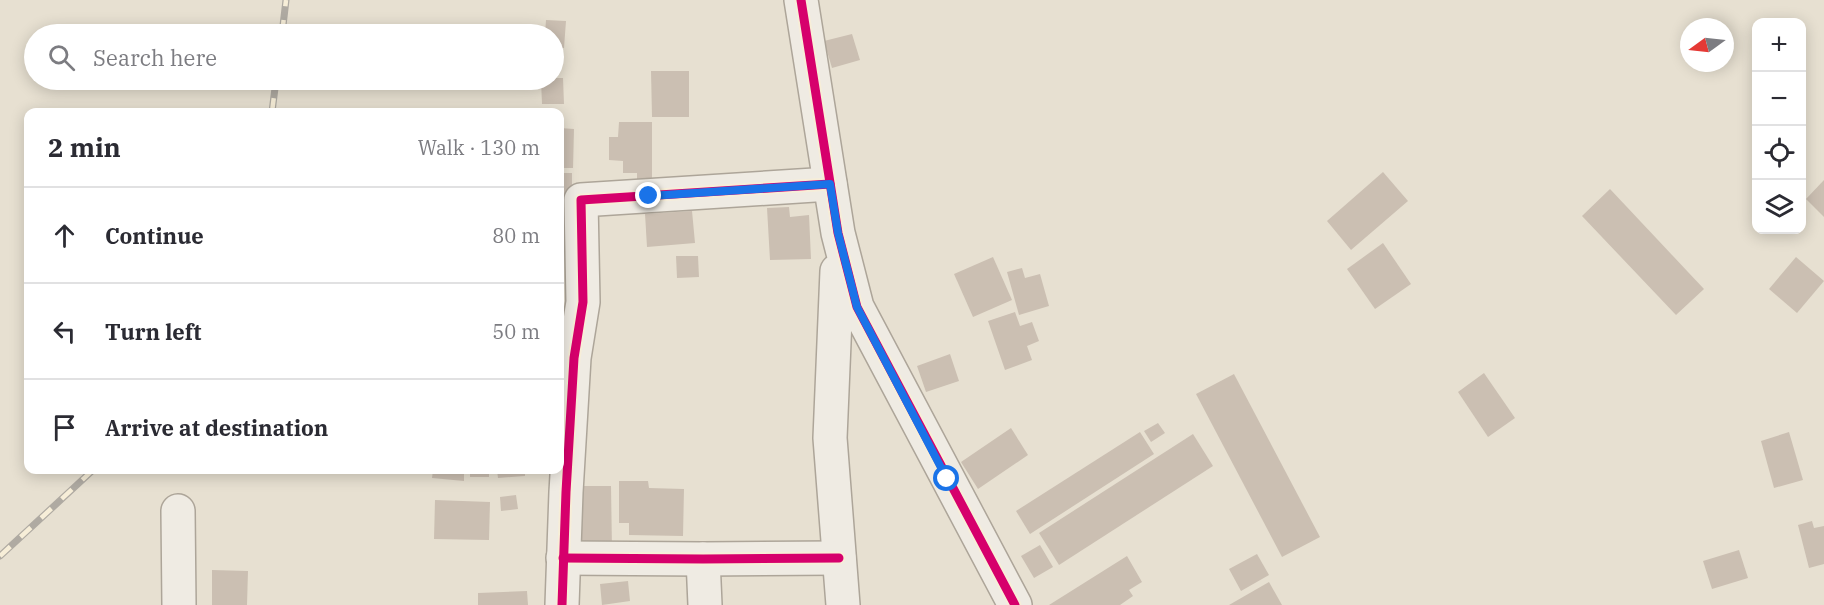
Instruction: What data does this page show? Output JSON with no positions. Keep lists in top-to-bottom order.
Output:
{
  "north": "left",
  "page": {
    "map_buttons": ["+", "−"],
    "search": "Search here",
    "heading": ["2 min", "Walk · 130 m"],
    "list": [
      ["Continue", "80 m"],
      ["Turn left", "50 m"],
      "Arrive at destination"
    ]
  }
}
